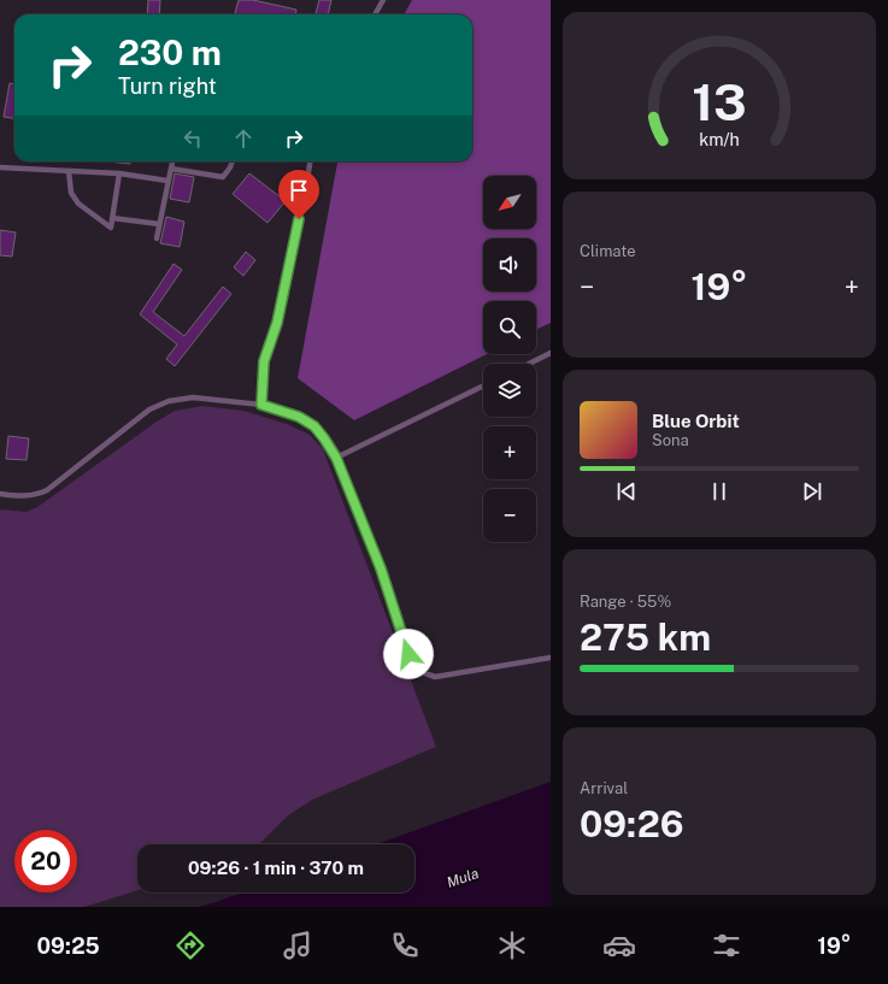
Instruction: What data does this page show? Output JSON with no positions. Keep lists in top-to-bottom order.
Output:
{
  "water": ["Mula"],
  "north": "bottom left",
  "page": {
    "turn": ["230 m", "Turn right"],
    "map_buttons": ["+", "−"],
    "tile": [
      "Climate",
      ["Range · 55%", "275 km"],
      ["Arrival", "09:26"]
    ],
    "heat": ["−", "19°", "+"],
    "song": ["Blue Orbit", "Sona"],
    "limit": "20",
    "trip": "09:26 · 1 min · 370 m",
    "tabs": ["09:25", "19°"],
    "gauge": ["13", "km/h"]
  }
}
